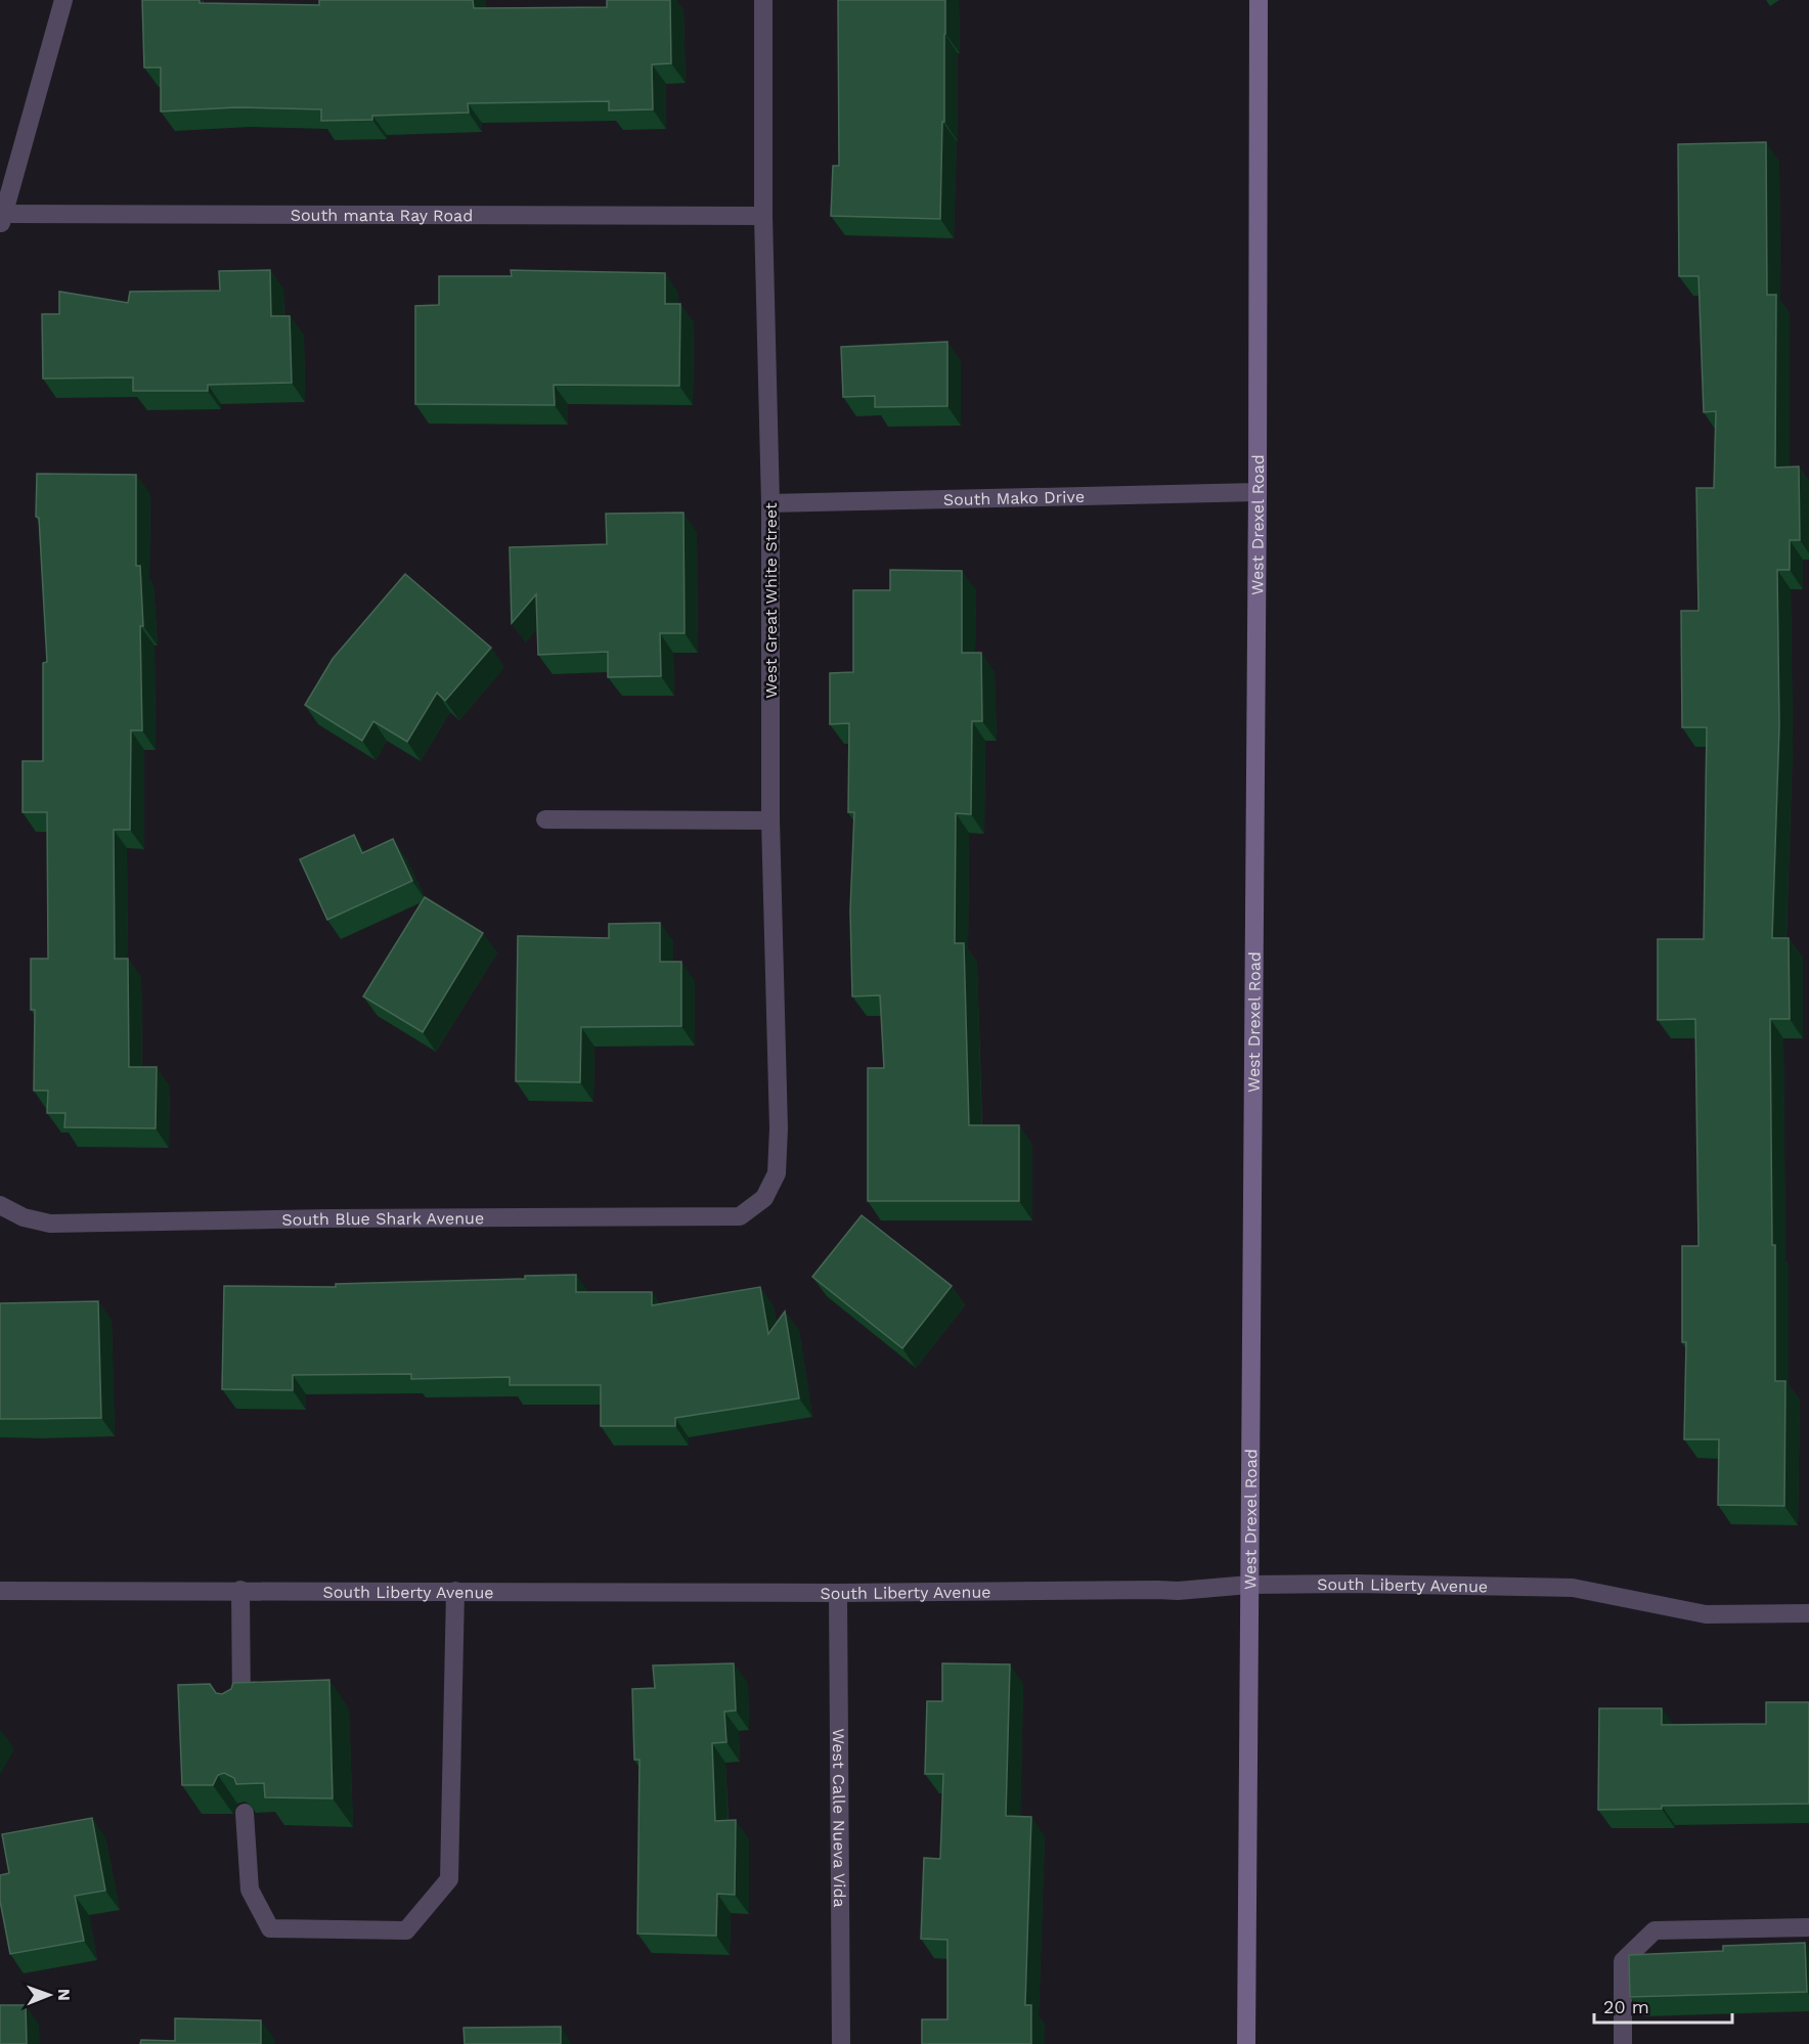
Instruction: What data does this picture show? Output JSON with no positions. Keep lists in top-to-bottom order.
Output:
{
  "streets": {
    "street": [
      "South manta Ray Road",
      "South Mako Drive",
      "West Drexel Road",
      "West Great White Street",
      "South Blue Shark Avenue",
      "South Liberty Avenue",
      "West Calle Nueva Vida"
    ]
  },
  "crossings": [
    ["South manta Ray Road", "West Great White Street"],
    ["South Mako Drive", "West Drexel Road"],
    ["South Mako Drive", "West Great White Street"],
    ["West Drexel Road", "South Liberty Avenue"],
    ["West Great White Street", "South Blue Shark Avenue"],
    ["South Liberty Avenue", "West Calle Nueva Vida"]
  ],
  "scale_bar": "20 m",
  "north": "right"
}
